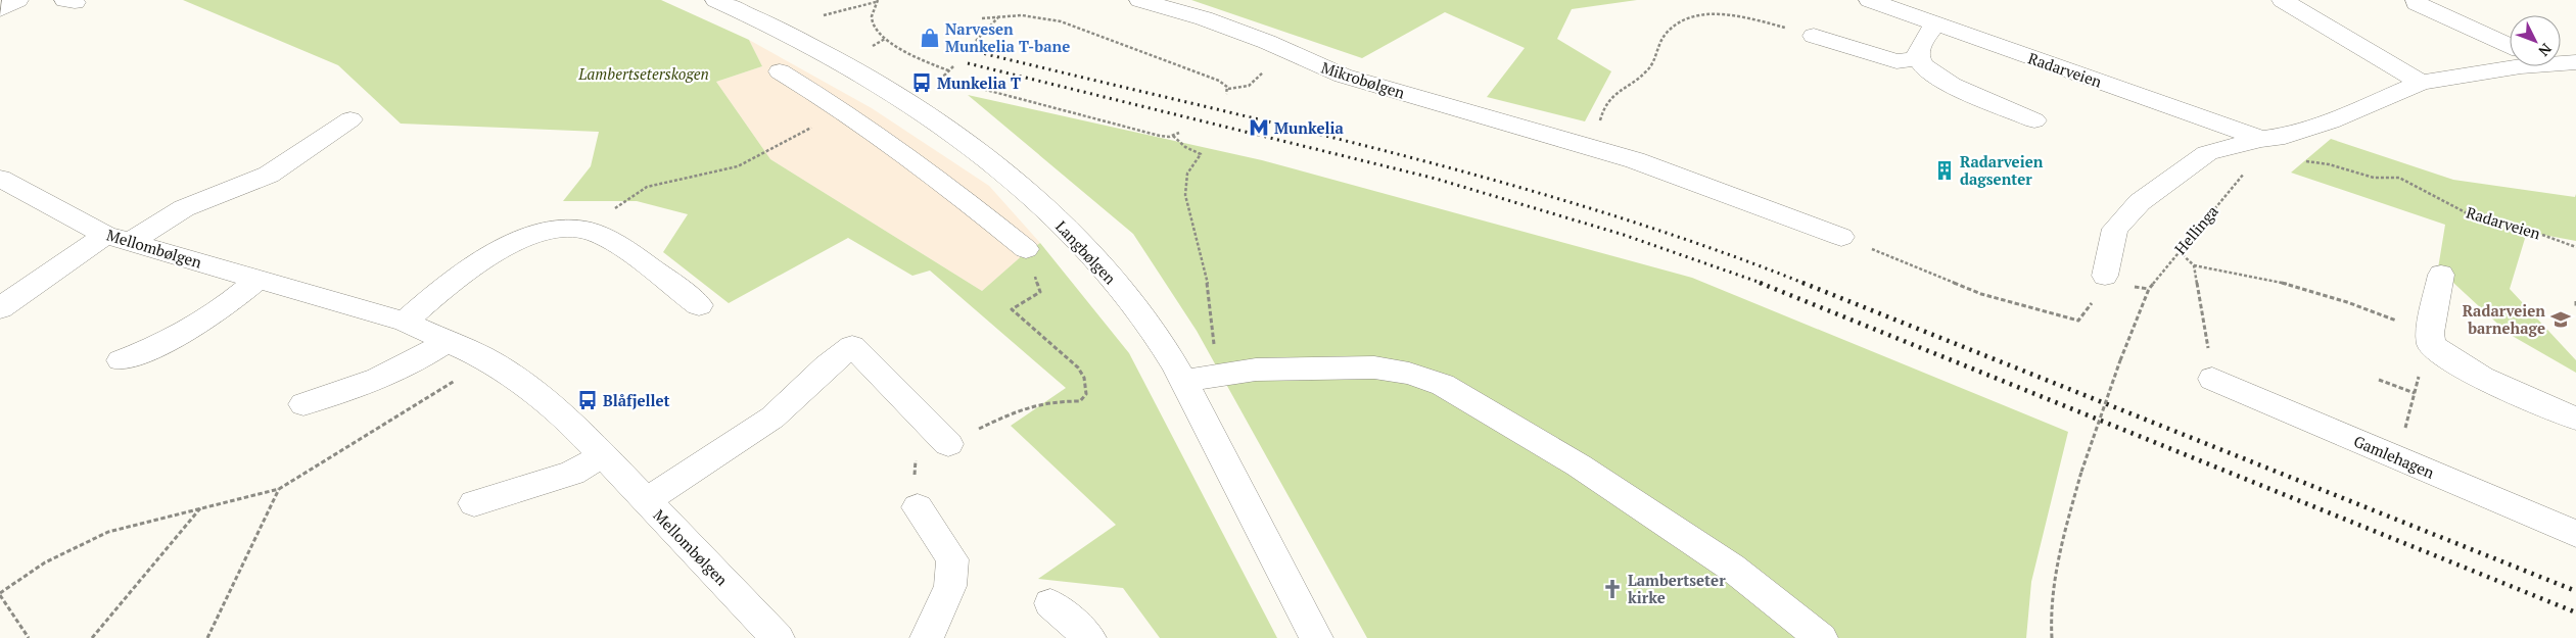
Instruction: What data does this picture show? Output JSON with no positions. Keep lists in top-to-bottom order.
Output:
{
  "streets": {
    "street": [
      "Radarveien",
      "Mikrobølgen",
      "Mellombølgen",
      "Langbølgen",
      "Gamlehagen"
    ],
    "path": ["Hellinga"]
  },
  "crossings": [
    ["Radarveien", "Hellinga"]
  ],
  "parks": ["Lambertseterskogen"],
  "places": {
    "shop": ["Narvesen Munkelia T-bane"],
    "bus stop": ["Munkelia T", "Blåfjellet"],
    "metro station": ["Munkelia"],
    "building": ["Radarveien dagsenter"],
    "school or university": ["Radarveien barnehage"],
    "church": ["Lambertseter kirke"]
  },
  "north": "bottom right"
}
